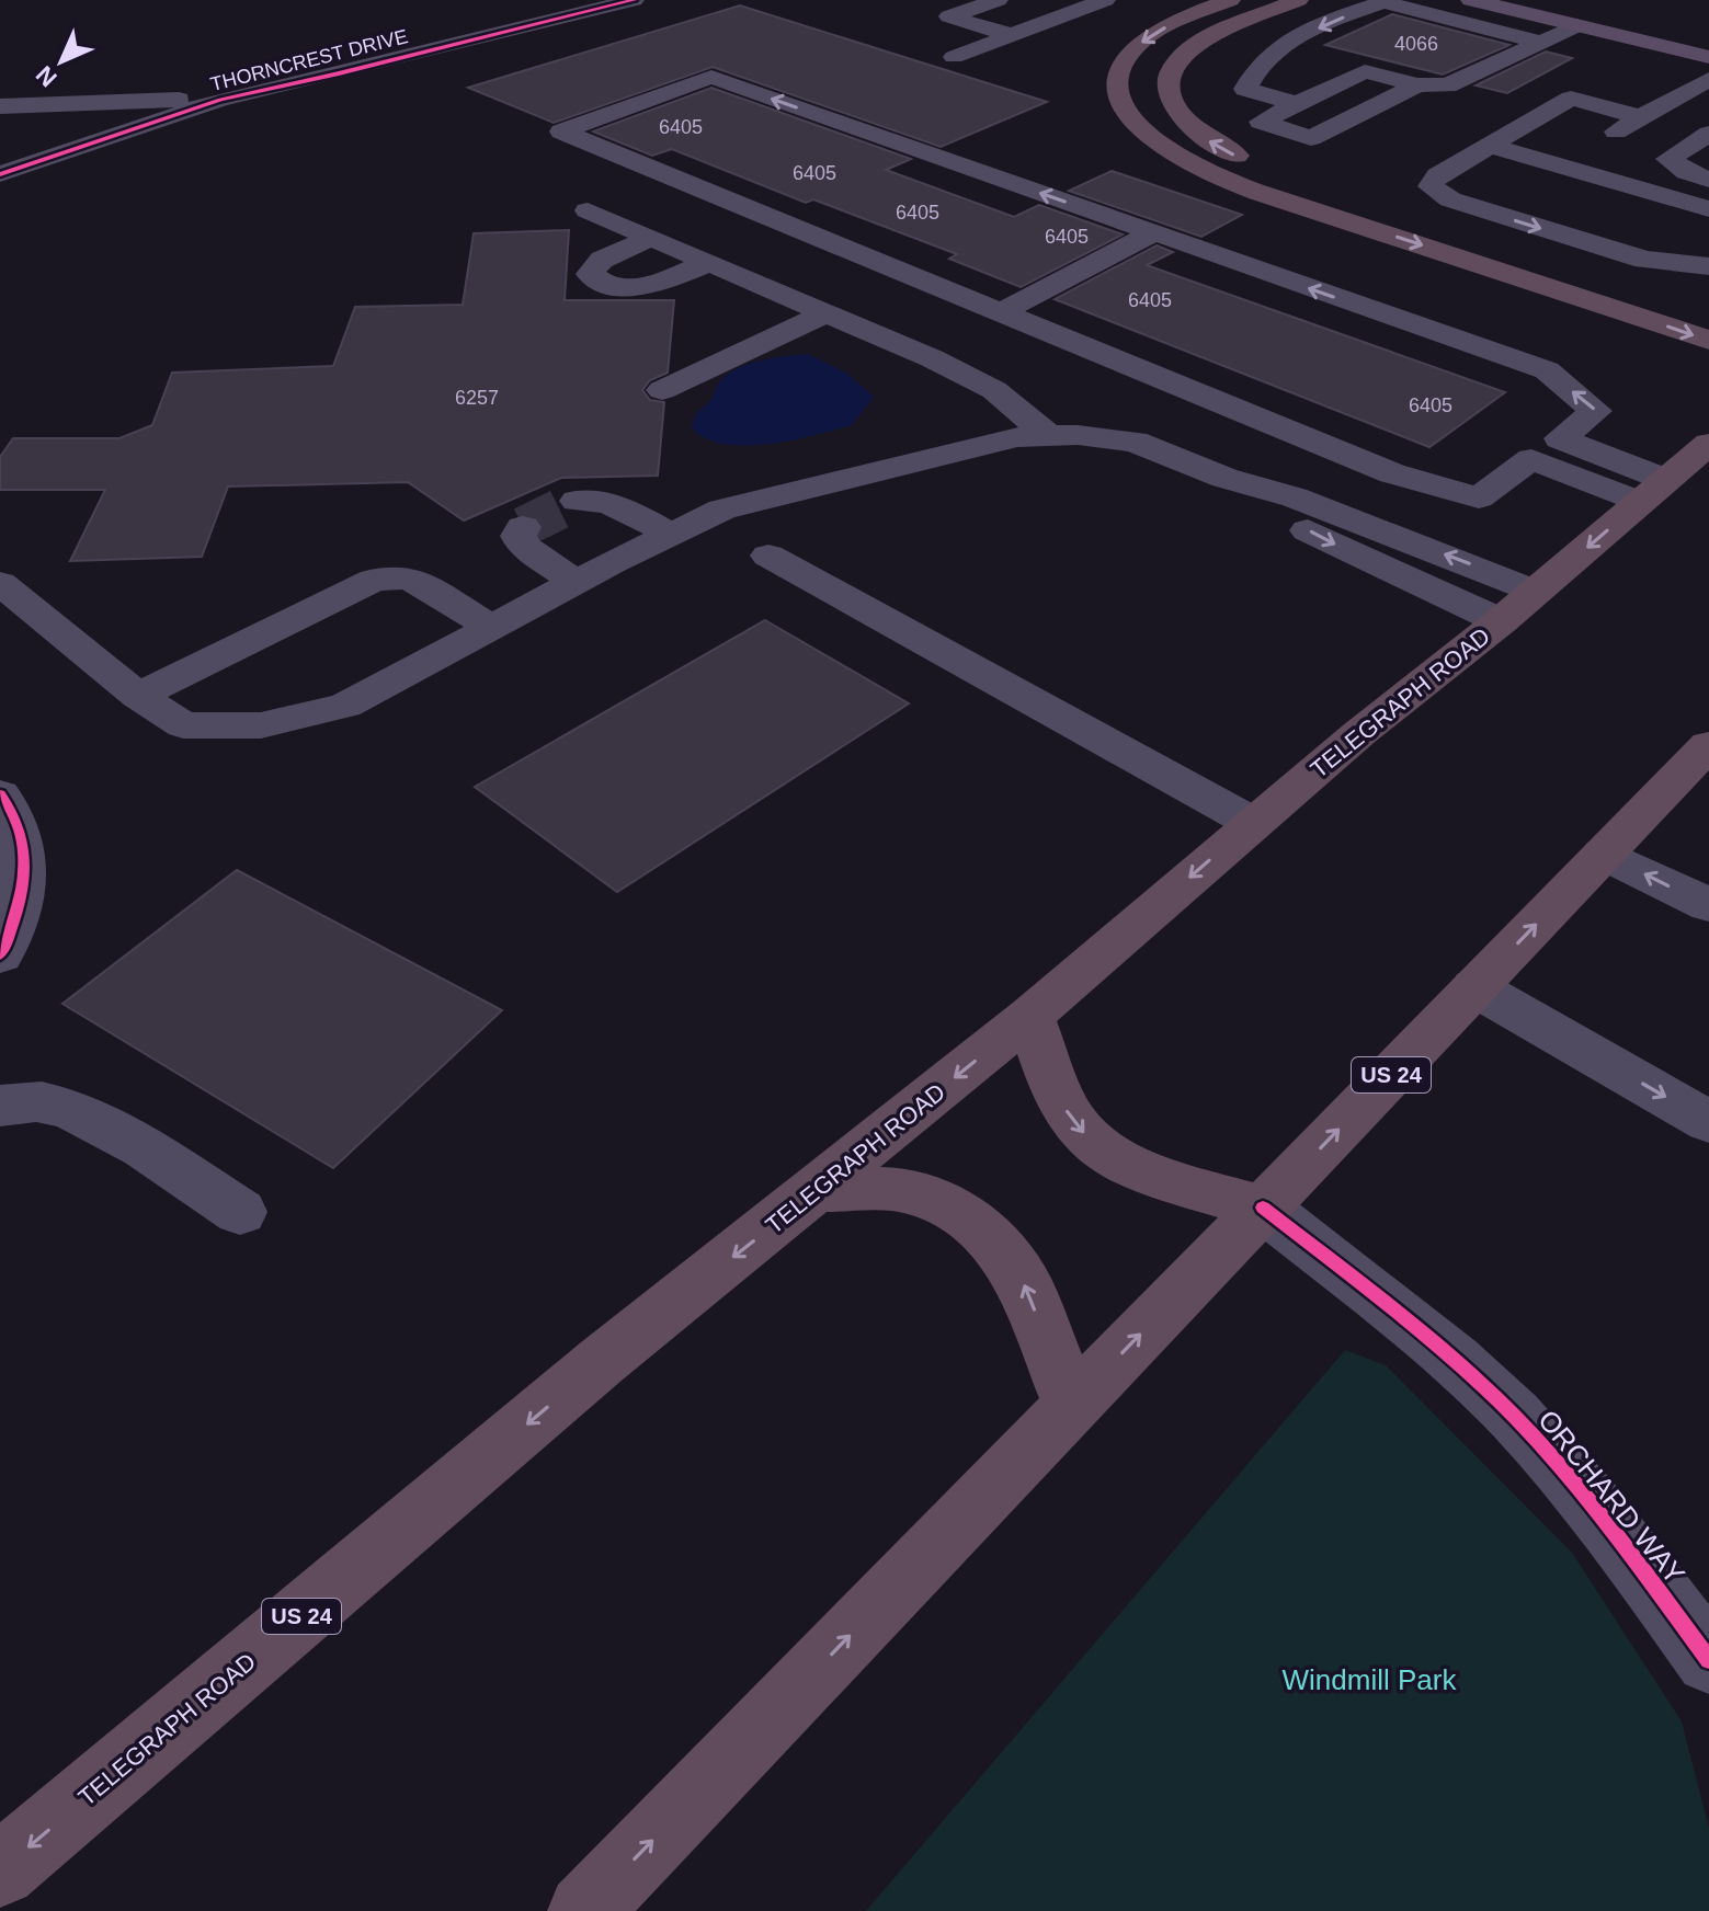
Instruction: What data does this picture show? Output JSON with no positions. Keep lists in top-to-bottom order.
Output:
{
  "streets": {
    "highway": ["TELEGRAPH ROAD", "US 24"],
    "street": ["THORNCREST DRIVE", "ORCHARD WAY"]
  },
  "crossings": [
    ["US 24", "ORCHARD WAY"]
  ],
  "parks": ["Windmill Park"],
  "house_numbers": [
    "4066",
    "6405",
    "6405",
    "6405",
    "6405",
    "6405",
    "6257",
    "6405"
  ],
  "north": "bottom left"
}
